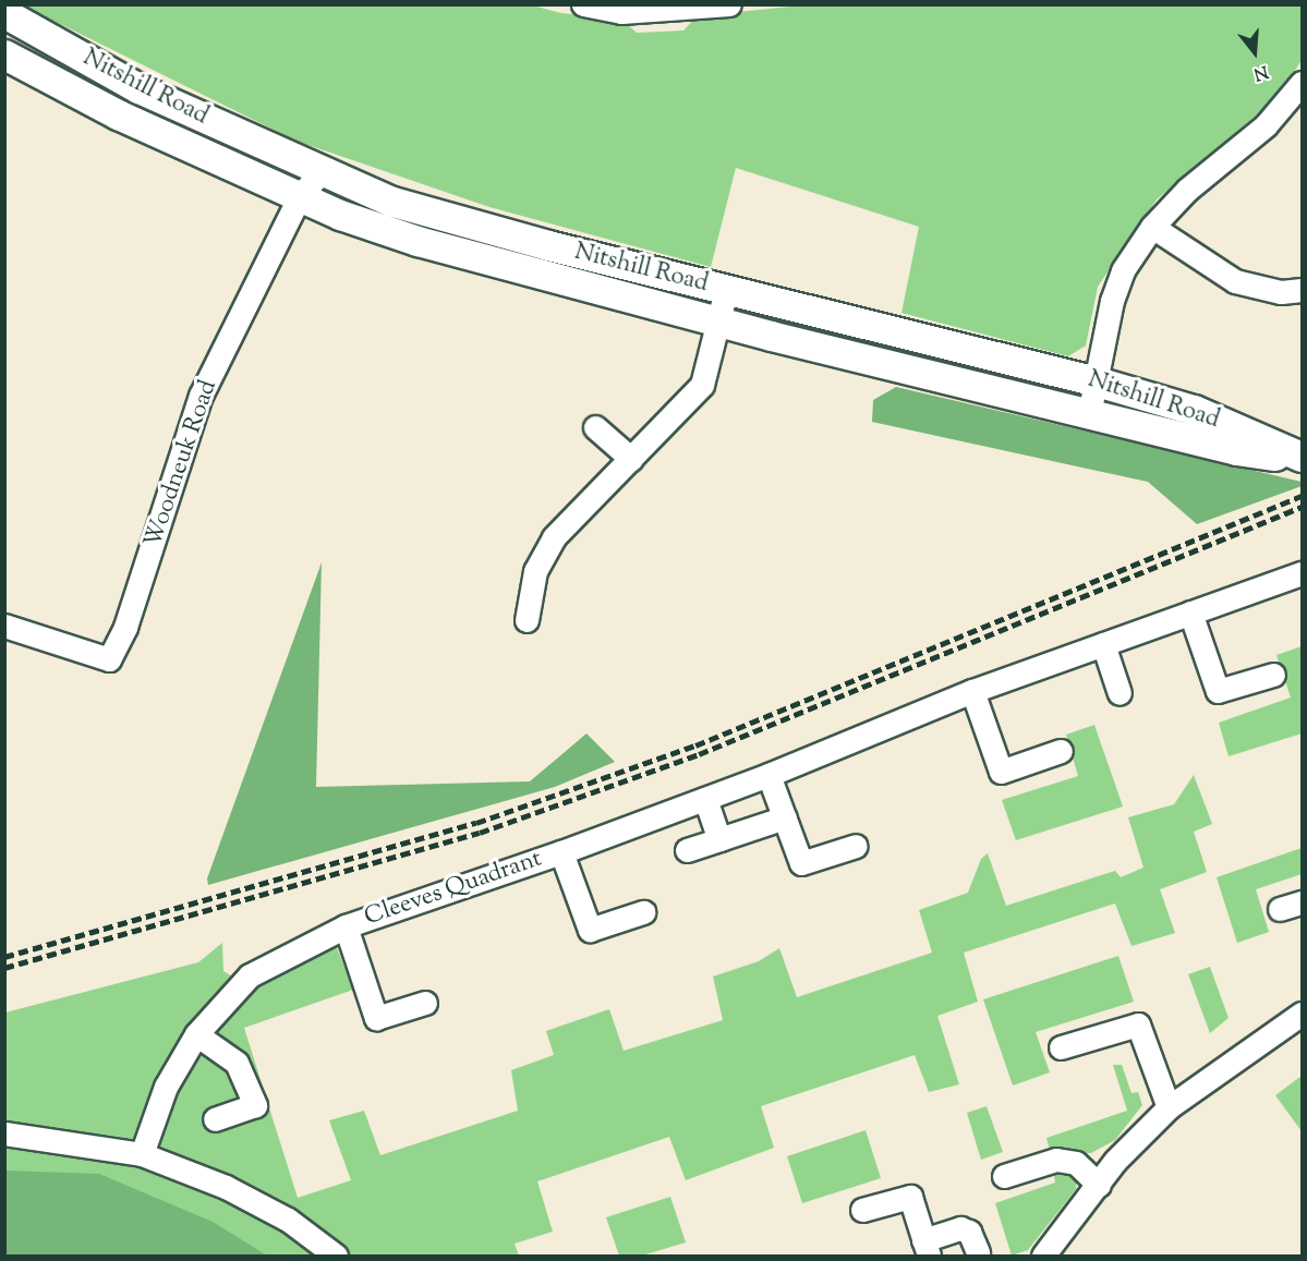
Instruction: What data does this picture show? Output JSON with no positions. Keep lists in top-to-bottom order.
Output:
{
  "streets": {
    "main road": ["Nitshill Road"],
    "street": ["Woodneuk Road", "Cleeves Quadrant"]
  },
  "crossings": [
    ["Nitshill Road", "Woodneuk Road"]
  ],
  "north": "bottom"
}
